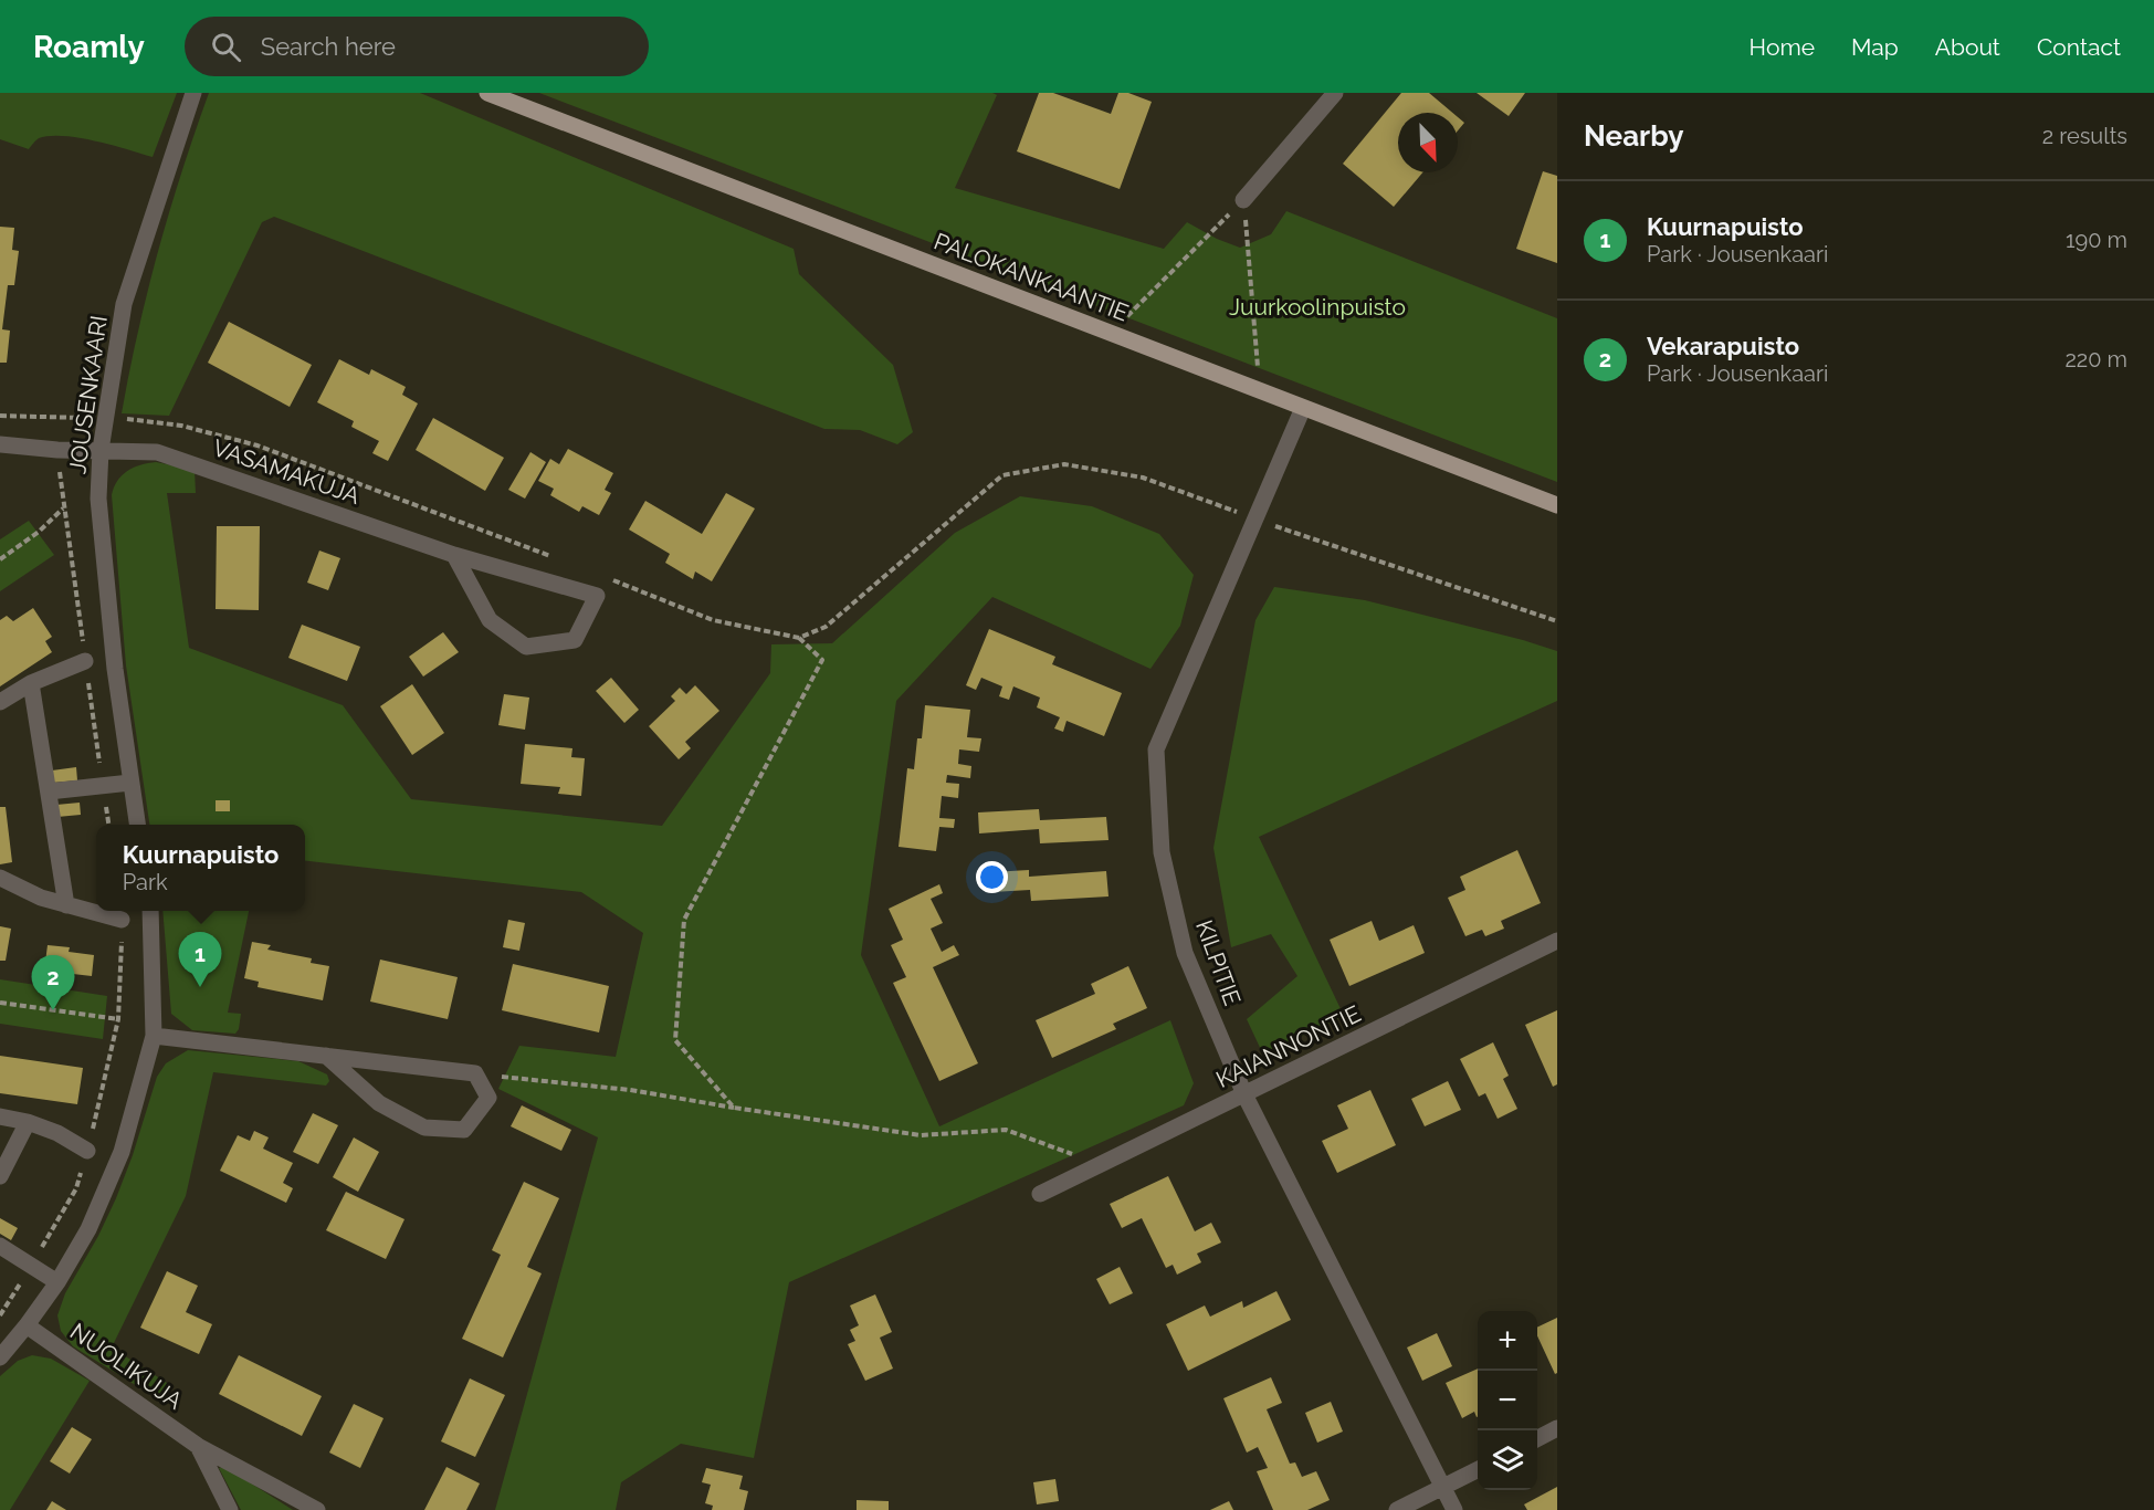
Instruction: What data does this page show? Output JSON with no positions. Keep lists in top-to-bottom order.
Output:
{
  "streets": {
    "main road": ["PALOKANKAANTIE"],
    "street": [
      "JOUSENKAARI",
      "VASAMAKUJA",
      "KILPITIE",
      "KAIANNONTIE",
      "NUOLIKUJA"
    ]
  },
  "crossings": [
    ["PALOKANKAANTIE", "KILPITIE"],
    ["JOUSENKAARI", "VASAMAKUJA"],
    ["KILPITIE", "KAIANNONTIE"]
  ],
  "parks": ["Juurkoolinpuisto"],
  "north": "bottom right",
  "page": {
    "header": "Roamly",
    "search": "Search here",
    "nav": [
      "Home",
      "Map",
      "About",
      "Contact"
    ],
    "heading": ["Nearby", "2 results"],
    "list": [
      {
        "mark": "1",
        "name": "Kuurnapuisto",
        "note": "Park · Jousenkaari",
        "value": "190 m"
      },
      {
        "mark": "2",
        "name": "Vekarapuisto",
        "note": "Park · Jousenkaari",
        "value": "220 m"
      }
    ],
    "popup": ["Kuurnapuisto", "Park"],
    "pins": ["1", "2"],
    "map_buttons": ["+", "−"]
  }
}
